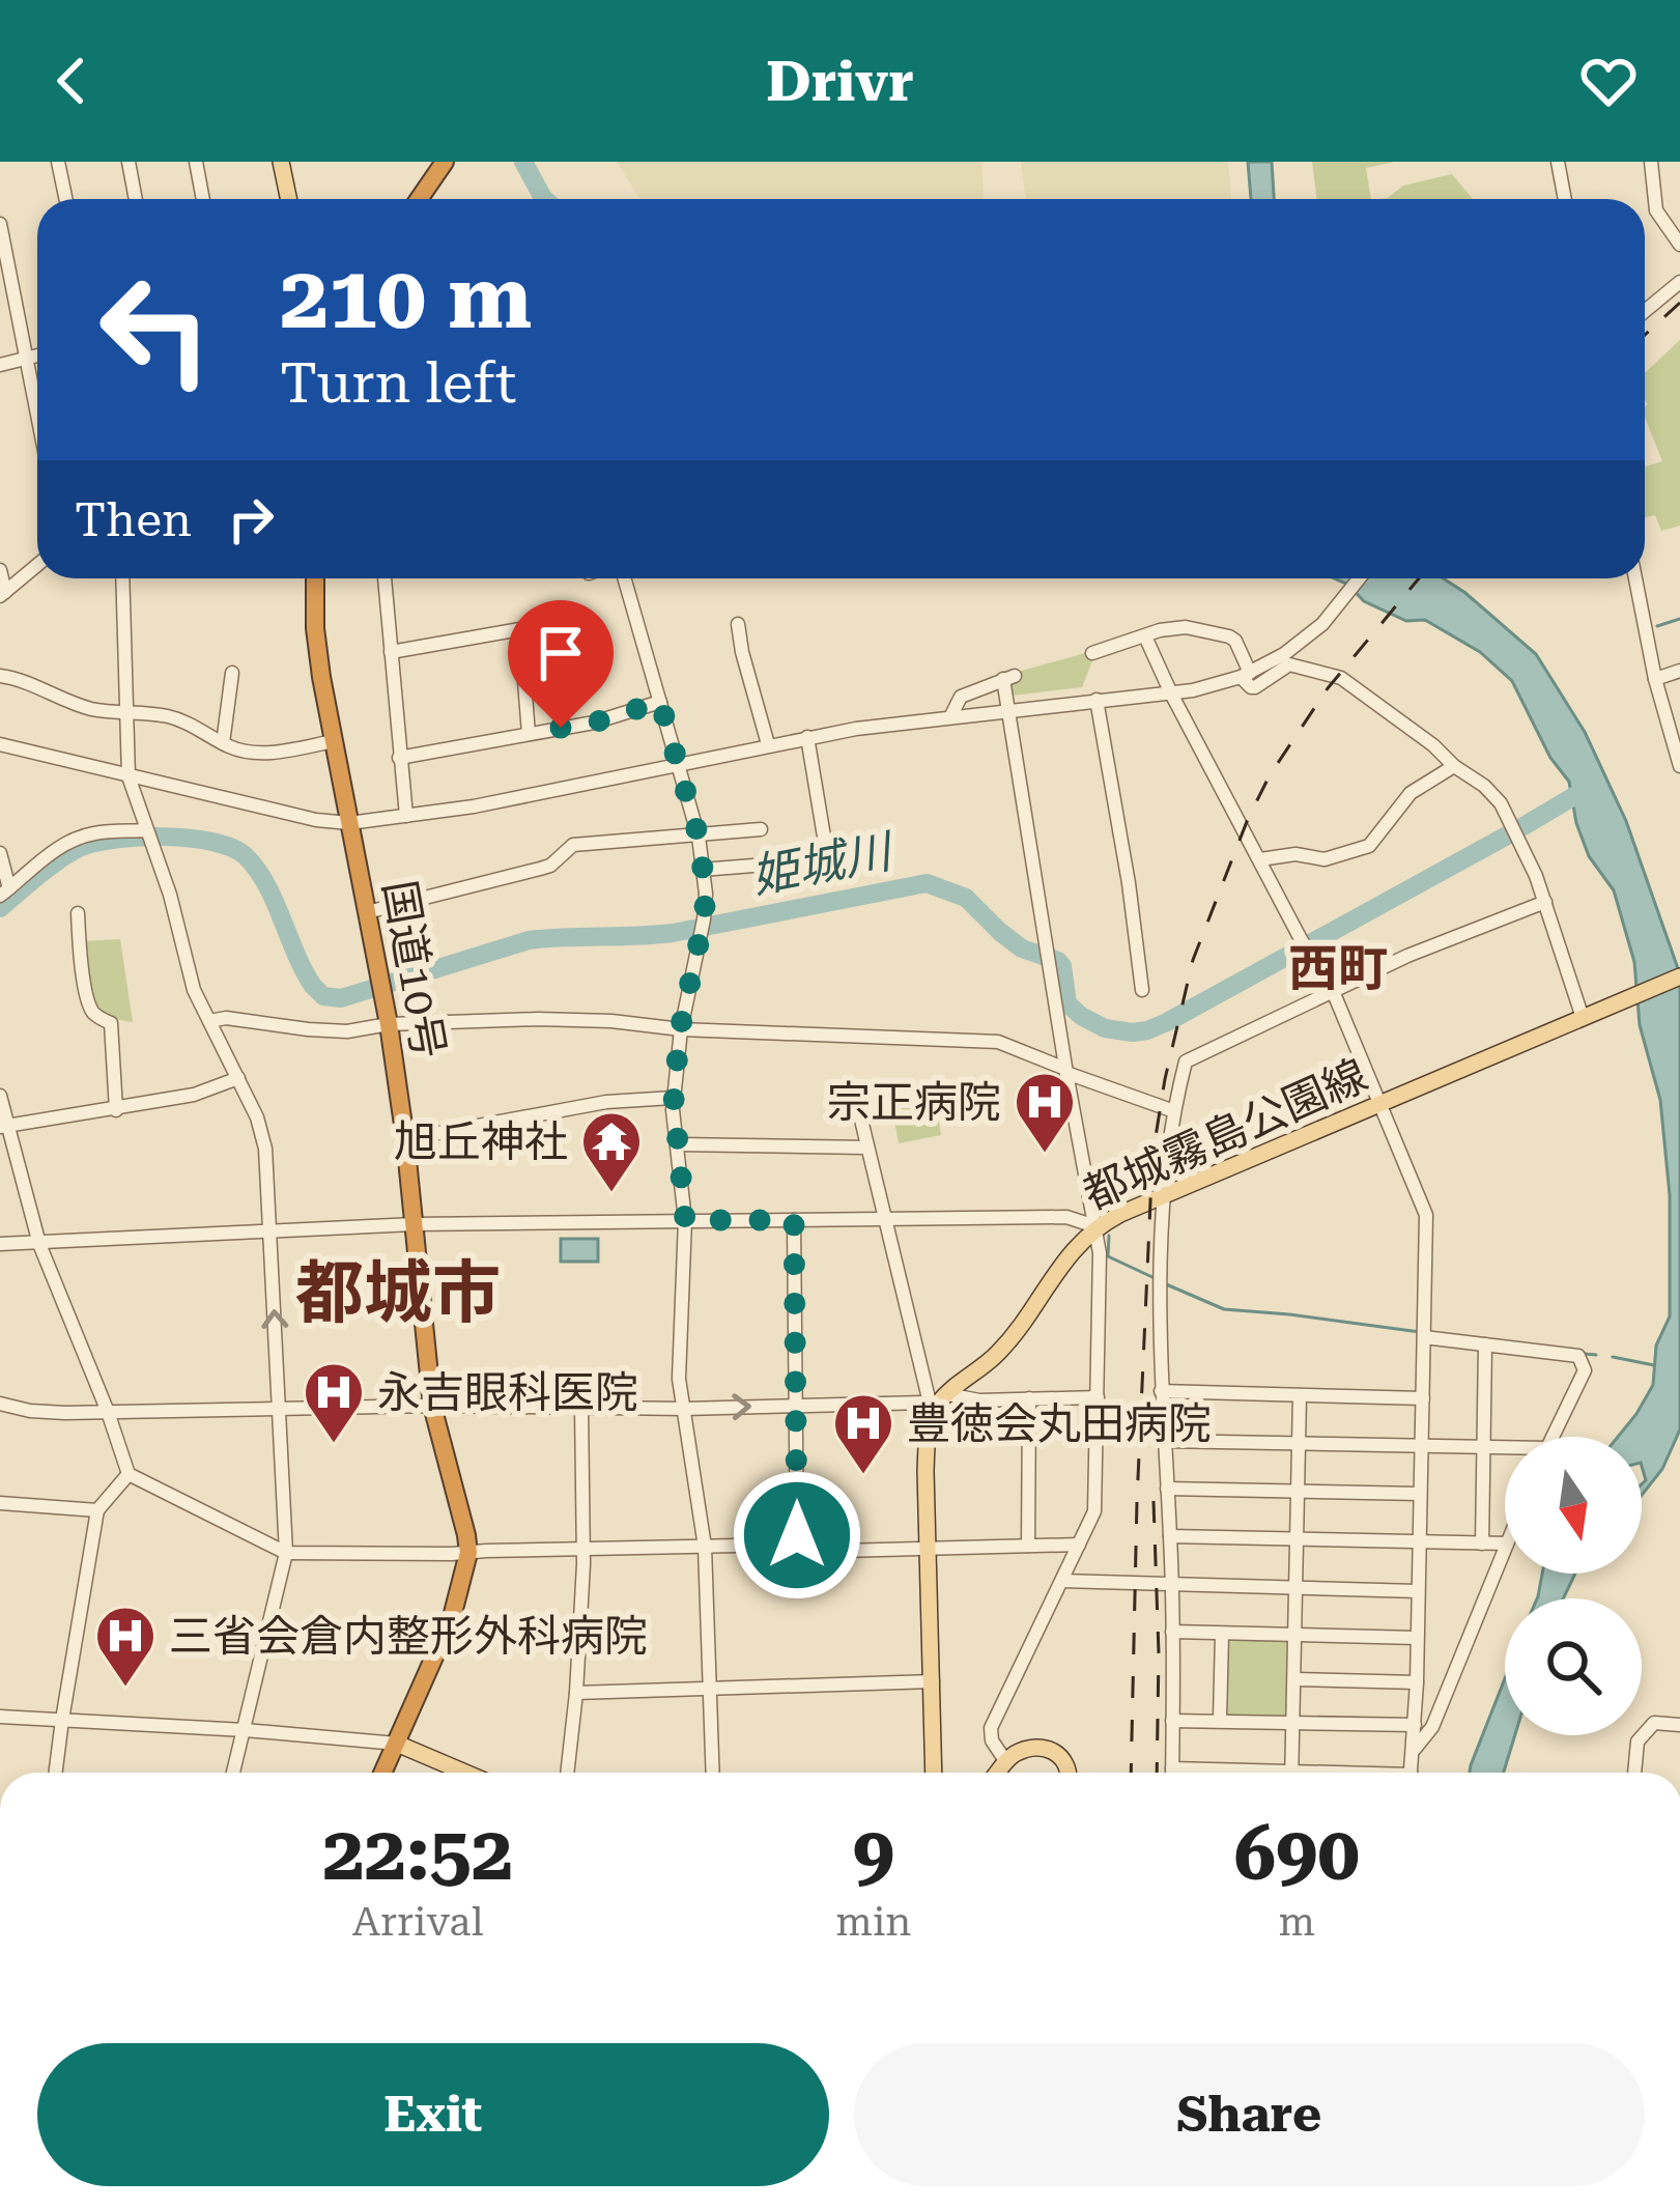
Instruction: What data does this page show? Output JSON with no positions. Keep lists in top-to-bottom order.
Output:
{
  "streets": {
    "highway": ["国道10号"],
    "main road": ["都城霧島公園線"]
  },
  "districts": ["西町", "都城市"],
  "water": ["姫城川"],
  "places": {
    "hospital": [
      "宗正病院",
      "永吉眼科医院",
      "豊徳会丸田病院",
      "三省会倉内整形外科病院"
    ],
    "temple": ["旭丘神社"]
  },
  "north": "bottom",
  "page": {
    "header": "Drivr",
    "turn": ["210 m", "Turn left"],
    "then": "Then",
    "eta": [
      "22:52",
      "Arrival",
      "9",
      "min",
      "690",
      "m"
    ],
    "buttons": ["Exit", "Share"]
  }
}
